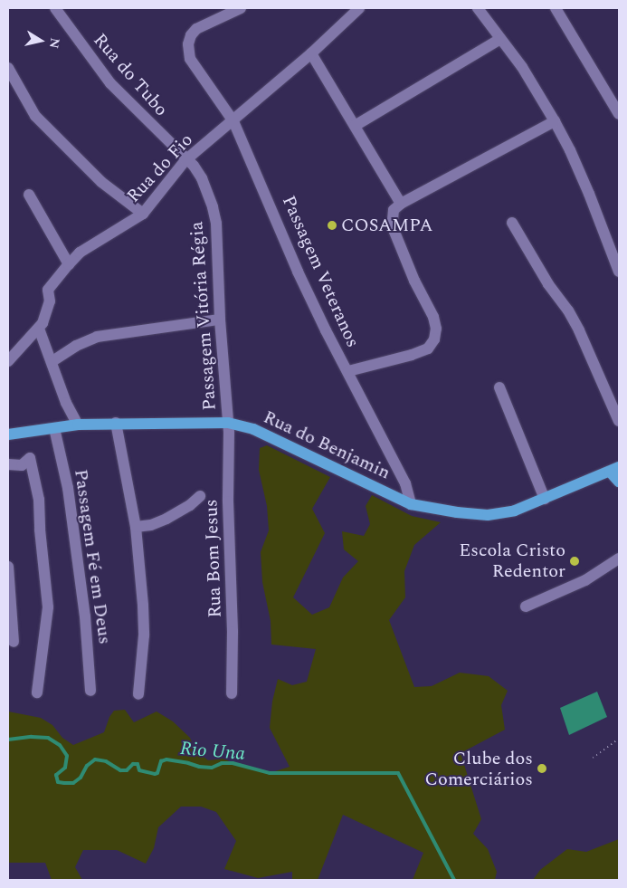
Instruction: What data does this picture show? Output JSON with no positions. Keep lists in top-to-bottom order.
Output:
{
  "streets": {
    "main road": ["Rua do Benjamin"],
    "street": [
      "Rua do Tubo",
      "Rua do Fio",
      "Passagem Veteranos",
      "Passagem Vitória Régia",
      "Passagem Fé em Deus",
      "Rua Bom Jesus"
    ]
  },
  "crossings": [
    ["Rua do Tubo", "Rua do Fio"],
    ["Rua do Tubo", "Passagem Vitória Régia"],
    ["Rua do Fio", "Passagem Veteranos"],
    ["Rua do Fio", "Passagem Vitória Régia"],
    ["Passagem Veteranos", "Rua do Benjamin"],
    ["Passagem Vitória Régia", "Rua do Benjamin"],
    ["Passagem Vitória Régia", "Rua Bom Jesus"],
    ["Rua do Benjamin", "Passagem Fé em Deus"],
    ["Rua do Benjamin", "Rua Bom Jesus"]
  ],
  "water": ["Rio Una"],
  "places": ["COSAMPA", "Escola Cristo Redentor", "Clube dos Comerciários"],
  "north": "right"
}
